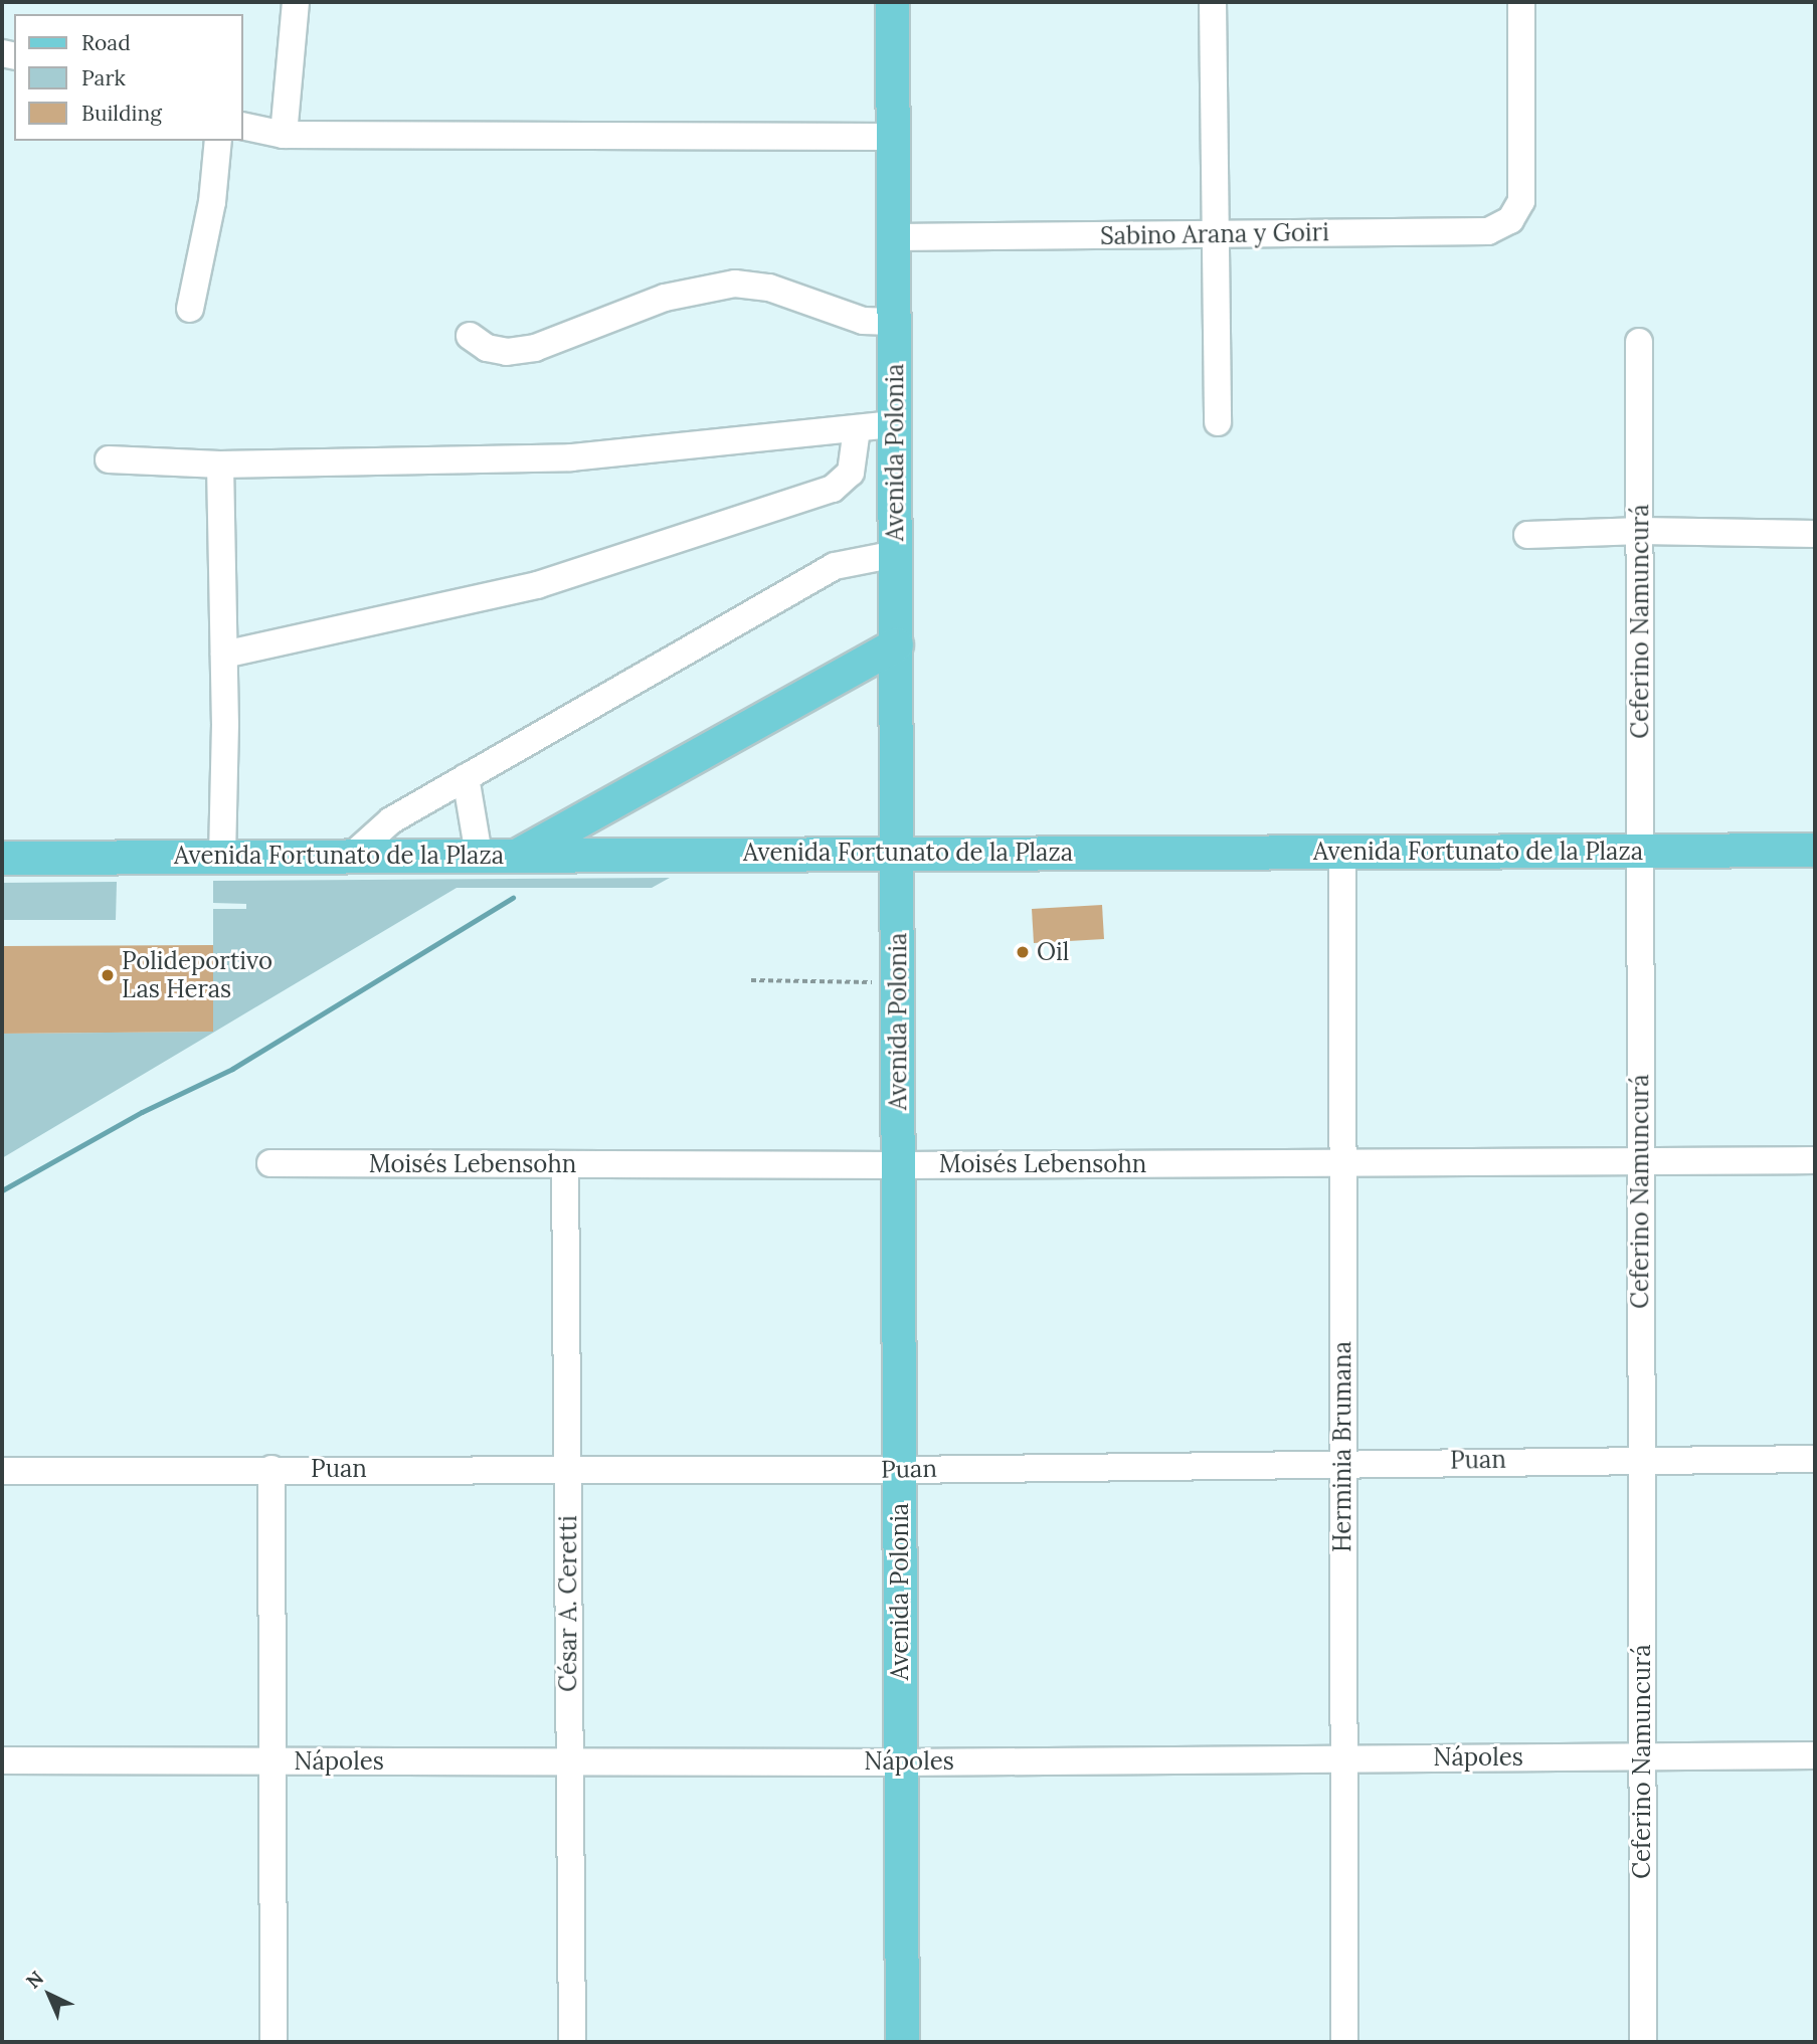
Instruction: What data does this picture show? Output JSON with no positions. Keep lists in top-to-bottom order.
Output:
{
  "streets": {
    "main road": ["Avenida Polonia", "Avenida Fortunato de la Plaza"],
    "street": [
      "Sabino Arana y Goiri",
      "Ceferino Namuncurá",
      "Moisés Lebensohn",
      "Herminia Brumana",
      "Puan",
      "César A. Ceretti",
      "Nápoles"
    ]
  },
  "crossings": [
    ["Sabino Arana y Goiri", "Avenida Polonia"],
    ["Avenida Polonia", "Avenida Fortunato de la Plaza"],
    ["Avenida Polonia", "Moisés Lebensohn"],
    ["Avenida Polonia", "Puan"],
    ["Avenida Polonia", "Nápoles"],
    ["Ceferino Namuncurá", "Avenida Fortunato de la Plaza"],
    ["Ceferino Namuncurá", "Moisés Lebensohn"],
    ["Ceferino Namuncurá", "Puan"],
    ["Ceferino Namuncurá", "Nápoles"],
    ["Avenida Fortunato de la Plaza", "Herminia Brumana"],
    ["Moisés Lebensohn", "Herminia Brumana"],
    ["Moisés Lebensohn", "César A. Ceretti"],
    ["Herminia Brumana", "Puan"],
    ["Herminia Brumana", "Nápoles"],
    ["Puan", "César A. Ceretti"],
    ["César A. Ceretti", "Nápoles"]
  ],
  "places": ["Oil", "Polideportivo Las Heras"],
  "legend": ["Road", "Park", "Building"],
  "north": "top left"
}
